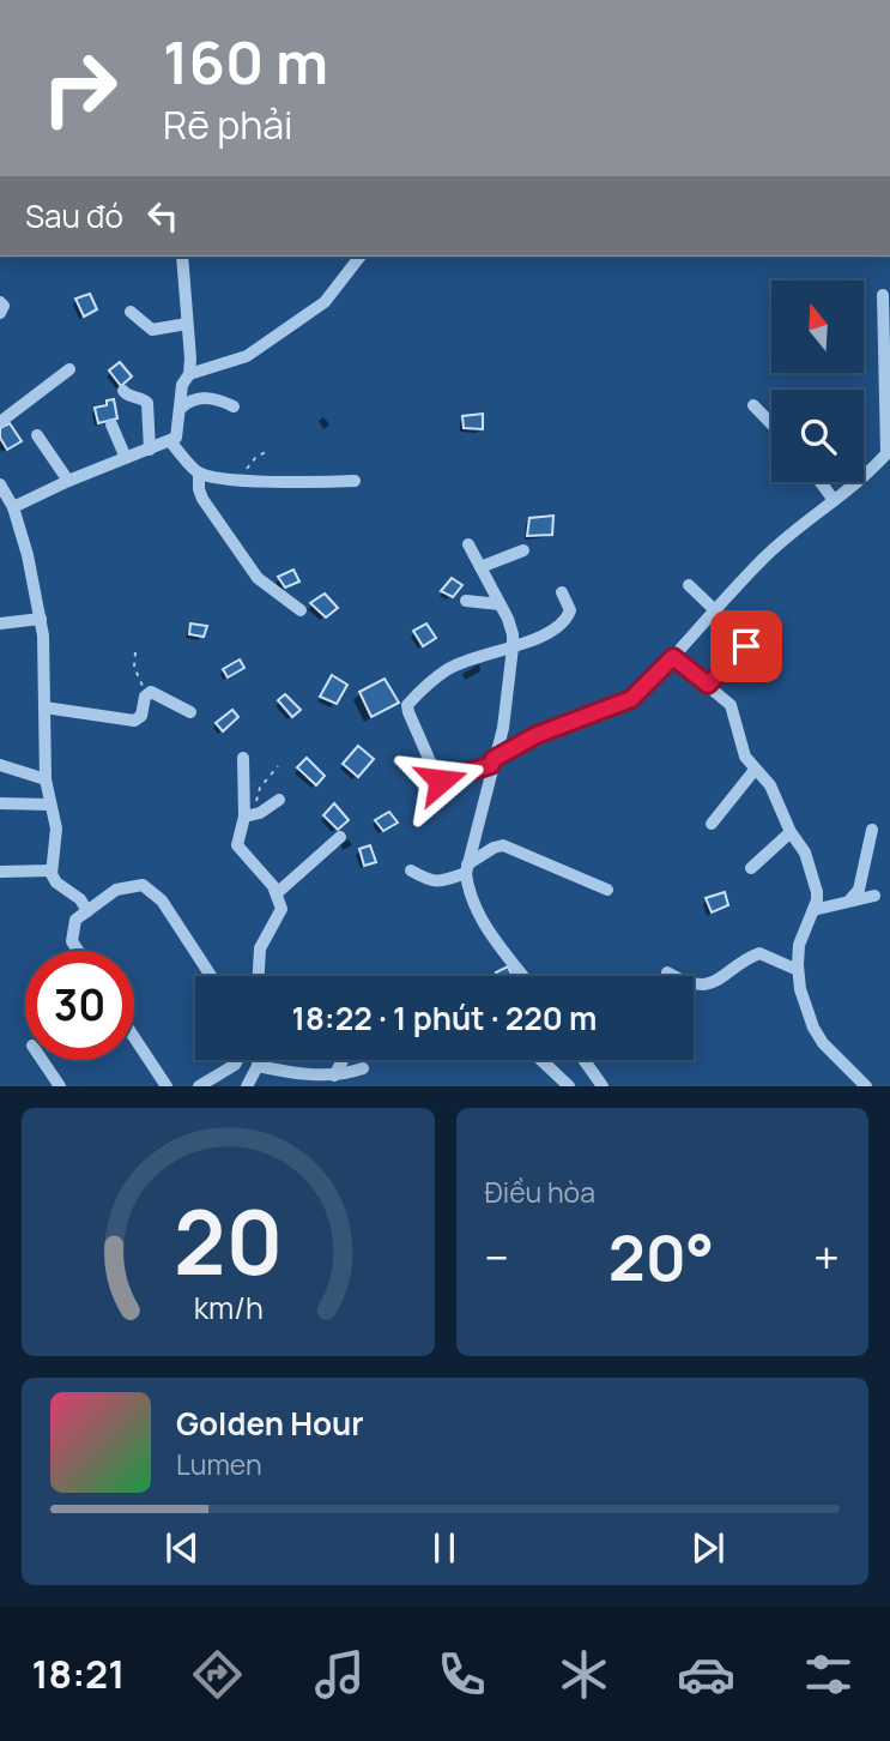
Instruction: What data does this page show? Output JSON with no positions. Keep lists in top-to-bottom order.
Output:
{
  "north": "top",
  "page": {
    "turn": ["160 m", "Rẽ phải"],
    "then": "Sau đó",
    "limit": "30",
    "trip": "18:22 · 1 phút · 220 m",
    "tile": "Điều hòa",
    "heat": ["−", "20°", "+"],
    "song": ["Golden Hour", "Lumen"],
    "tabs": "18:21",
    "gauge": ["20", "km/h"]
  }
}
